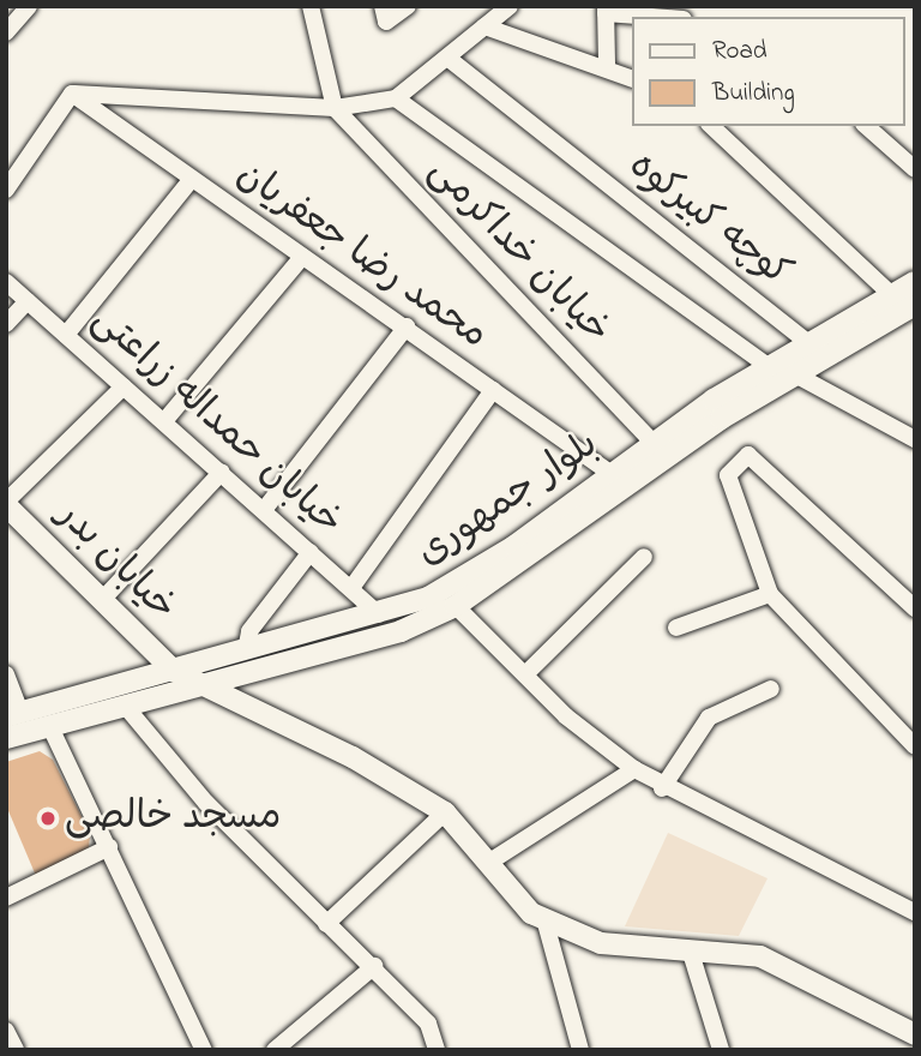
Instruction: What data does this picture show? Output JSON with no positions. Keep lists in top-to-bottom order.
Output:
{
  "streets": {
    "street": [
      "کوچه کبیرکوه",
      "خیابان خداکرمی",
      "محمد رضا جعفریان",
      "خیابان حمداله زراعتی",
      "بلوار جمهوری",
      "خیابان بدر"
    ]
  },
  "crossings": [
    ["کوچه کبیرکوه", "بلوار جمهوری"],
    ["خیابان خداکرمی", "بلوار جمهوری"],
    ["محمد رضا جعفریان", "بلوار جمهوری"],
    ["خیابان حمداله زراعتی", "بلوار جمهوری"],
    ["بلوار جمهوری", "خیابان بدر"]
  ],
  "places": ["مسجد خالصی"],
  "legend": ["Road", "Building"]
}
